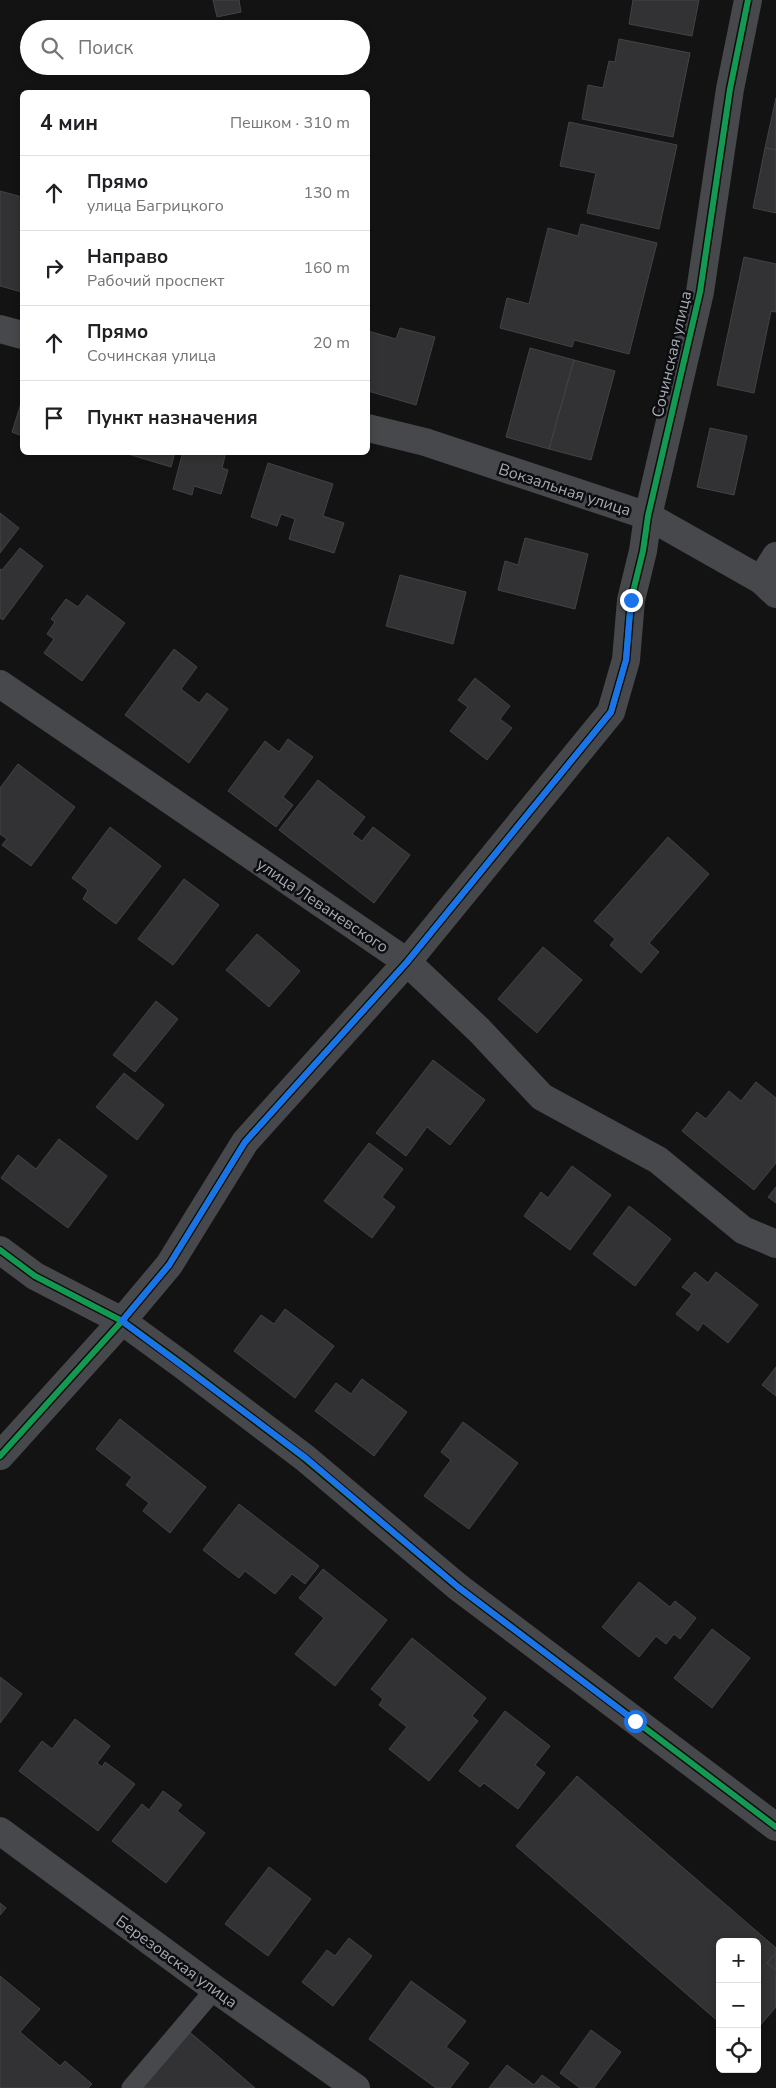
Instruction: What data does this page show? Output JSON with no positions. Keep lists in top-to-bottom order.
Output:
{
  "streets": {
    "street": [
      "Сочинская улица",
      "Вокзальная улица",
      "улица Леваневского",
      "Березовская улица"
    ]
  },
  "crossings": [
    ["Сочинская улица", "Вокзальная улица"],
    ["Сочинская улица", "улица Леваневского"]
  ],
  "page": {
    "search": "Поиск",
    "heading": ["4 мин", "Пешком · 310 m"],
    "list": [
      ["Прямо", "улица Багрицкого", "130 m"],
      ["Направо", "Рабочий проспект", "160 m"],
      ["Прямо", "Сочинская улица", "20 m"],
      "Пункт назначения"
    ],
    "map_buttons": ["+", "−"]
  }
}
